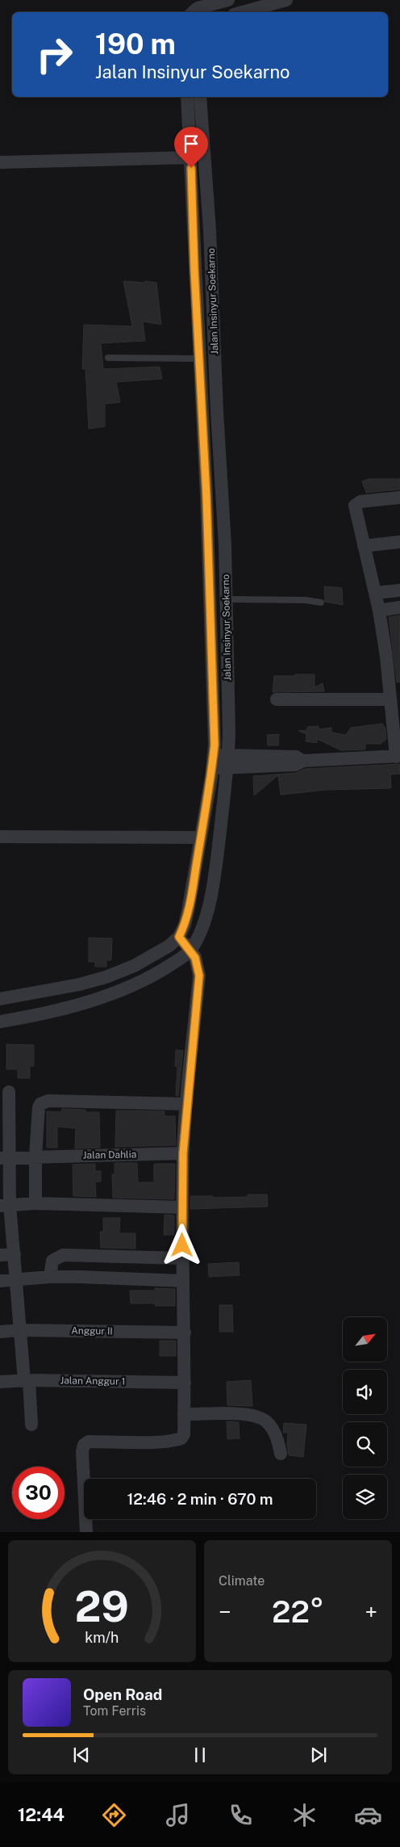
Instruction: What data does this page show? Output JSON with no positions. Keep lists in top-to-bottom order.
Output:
{
  "streets": {
    "street": [
      "Jalan Insinyur Soekarno",
      "Jalan Dahlia",
      "Anggur II",
      "Jalan Anggur 1"
    ]
  },
  "north": "top right",
  "page": {
    "turn": ["190 m", "Jalan Insinyur Soekarno"],
    "limit": "30",
    "trip": "12:46 · 2 min · 670 m",
    "tile": "Climate",
    "heat": ["−", "22°", "+"],
    "song": ["Open Road", "Tom Ferris"],
    "tabs": "12:44",
    "gauge": ["29", "km/h"]
  }
}
